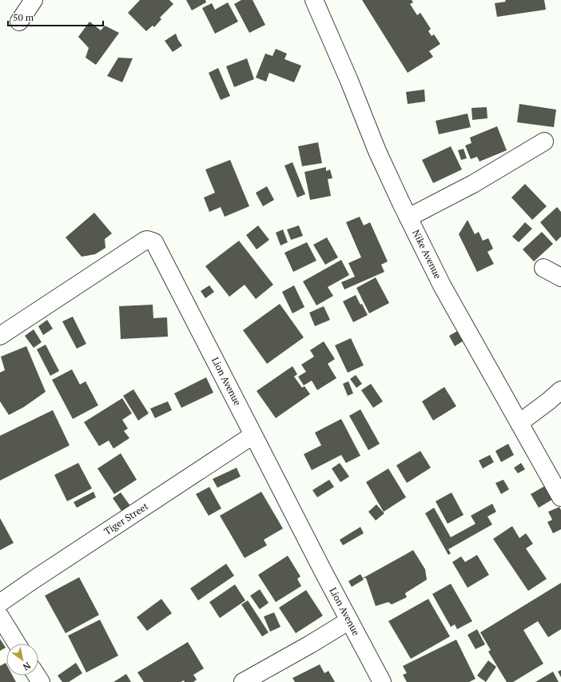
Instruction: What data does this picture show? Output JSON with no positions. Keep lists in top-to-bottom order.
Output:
{
  "streets": {
    "street": ["Nike Avenue", "Lion Avenue", "Tiger Street"]
  },
  "crossings": [
    ["Lion Avenue", "Tiger Street"]
  ],
  "scale_bar": "50 m",
  "north": "bottom right"
}
